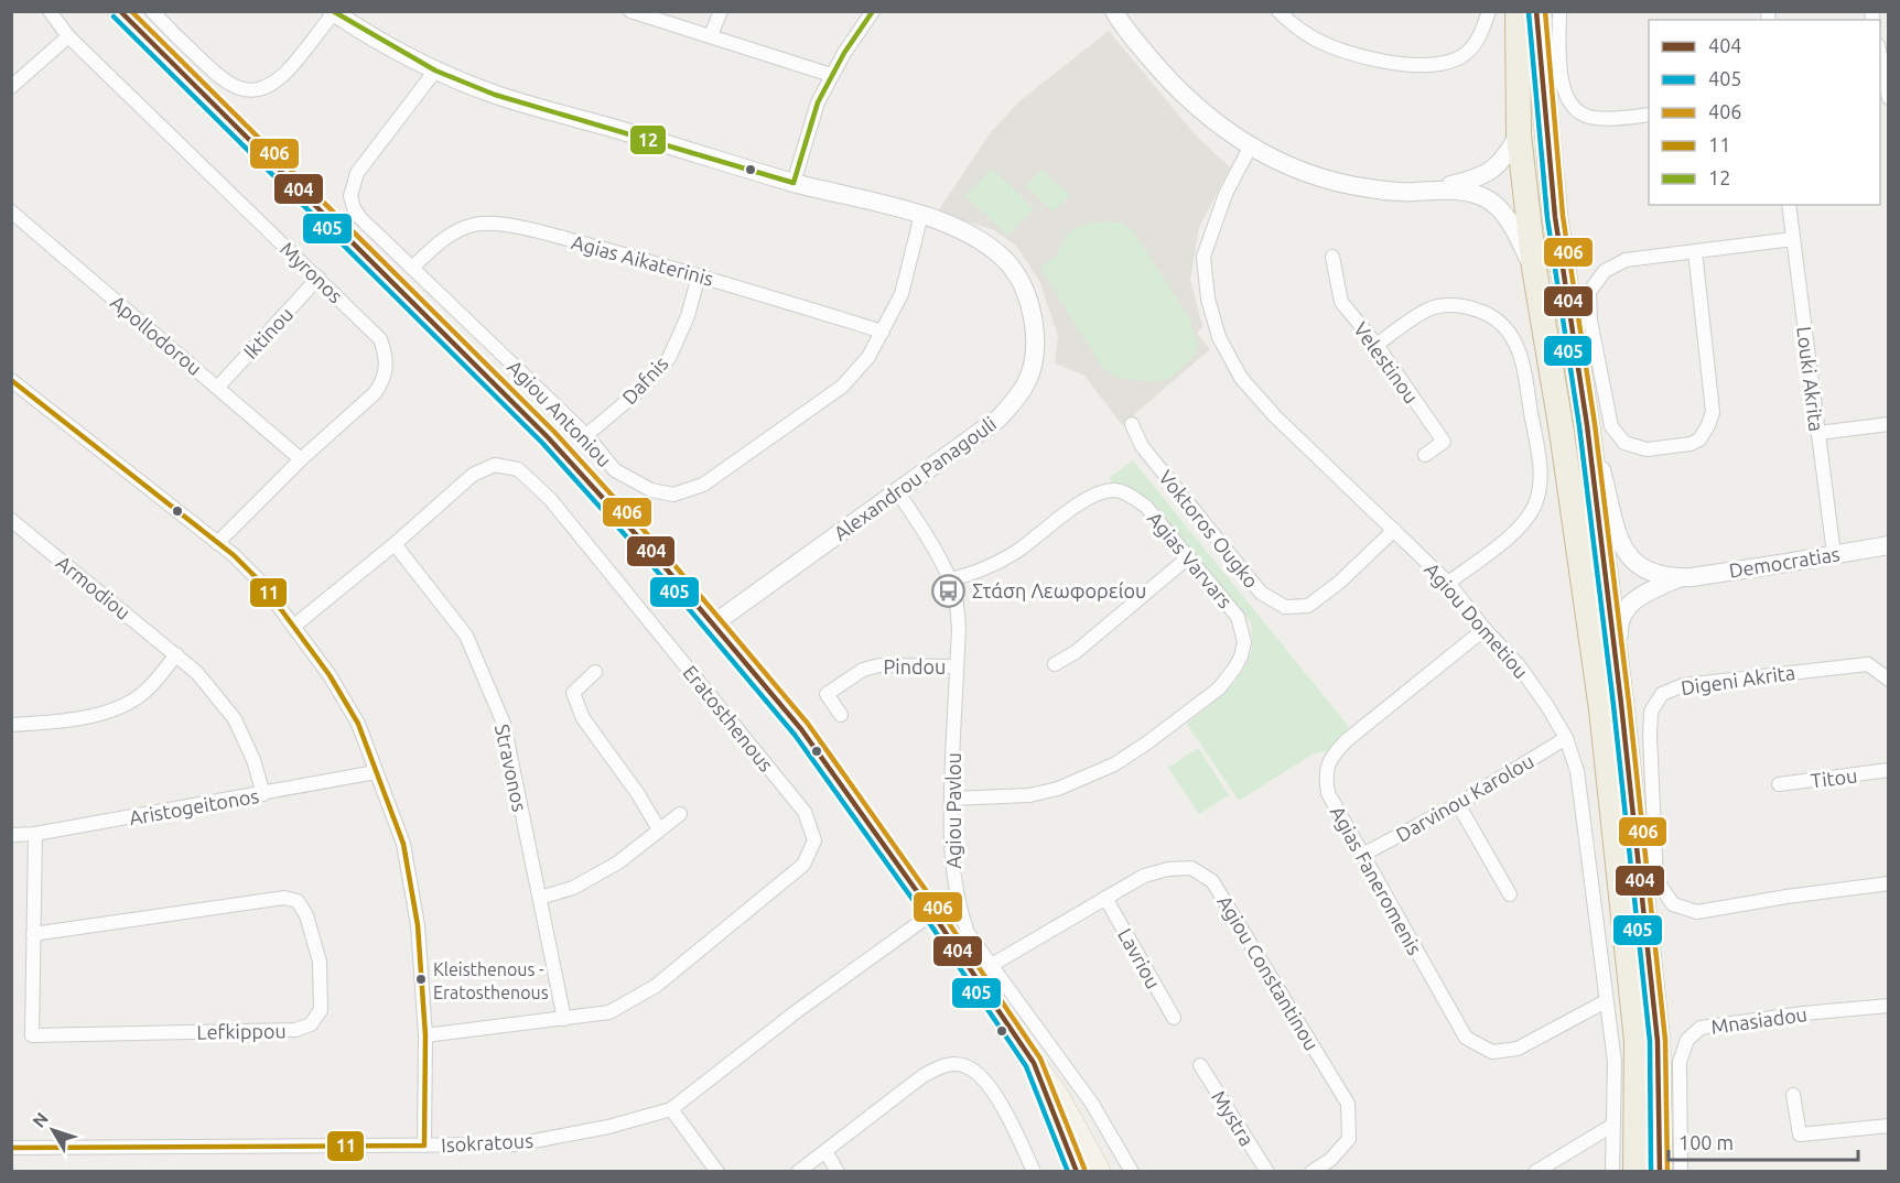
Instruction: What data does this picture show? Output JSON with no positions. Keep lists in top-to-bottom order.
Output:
{
  "streets": {
    "street": [
      "Agias Aikaterinis",
      "Myronos",
      "Iktinou",
      "Apollodorou",
      "Velestinou",
      "Louki Akrita",
      "Dafnis",
      "Agiou Antoniou",
      "Alexandrou Panagouli",
      "Voktoros Ougko",
      "Agias Varvars",
      "Democratias",
      "Armodiou",
      "Agiou Dometiou",
      "Pindou",
      "Digeni Akrita",
      "Eratosthenous",
      "Stravonos",
      "Titou",
      "Darvinou Karolou",
      "Aristogeitonos",
      "Agiou Pavlou",
      "Agias Faneromenis",
      "Lavriou",
      "Agiou Constantinou",
      "Mnasiadou",
      "Lefkippou",
      "Mystra",
      "Isokratous"
    ]
  },
  "crossings": [
    ["Agias Aikaterinis", "Dafnis"],
    ["Agias Aikaterinis", "Agiou Antoniou"],
    ["Myronos", "Iktinou"],
    ["Myronos", "Apollodorou"],
    ["Iktinou", "Apollodorou"],
    ["Louki Akrita", "Democratias"],
    ["Dafnis", "Agiou Antoniou"],
    ["Agiou Antoniou", "Alexandrou Panagouli"],
    ["Alexandrou Panagouli", "Agiou Pavlou"],
    ["Voktoros Ougko", "Agiou Dometiou"],
    ["Agias Varvars", "Agiou Pavlou"],
    ["Armodiou", "Aristogeitonos"],
    ["Agiou Dometiou", "Darvinou Karolou"],
    ["Agiou Dometiou", "Agias Faneromenis"],
    ["Pindou", "Agiou Pavlou"],
    ["Eratosthenous", "Stravonos"],
    ["Darvinou Karolou", "Agias Faneromenis"],
    ["Aristogeitonos", "Lefkippou"],
    ["Agiou Pavlou", "Agiou Constantinou"],
    ["Lavriou", "Agiou Constantinou"]
  ],
  "places": {
    "bus stop": ["Στάση Λεωφορείου"],
    "other": ["Kleisthenous - Eratosthenous"]
  },
  "lines": [
    "transit line 404",
    "transit line 406",
    "transit line 12",
    "transit line 405",
    "transit line 11"
  ],
  "legend": [
    "404",
    "405",
    "406",
    "11",
    "12"
  ],
  "scale_bar": "100 m",
  "north": "top left"
}
